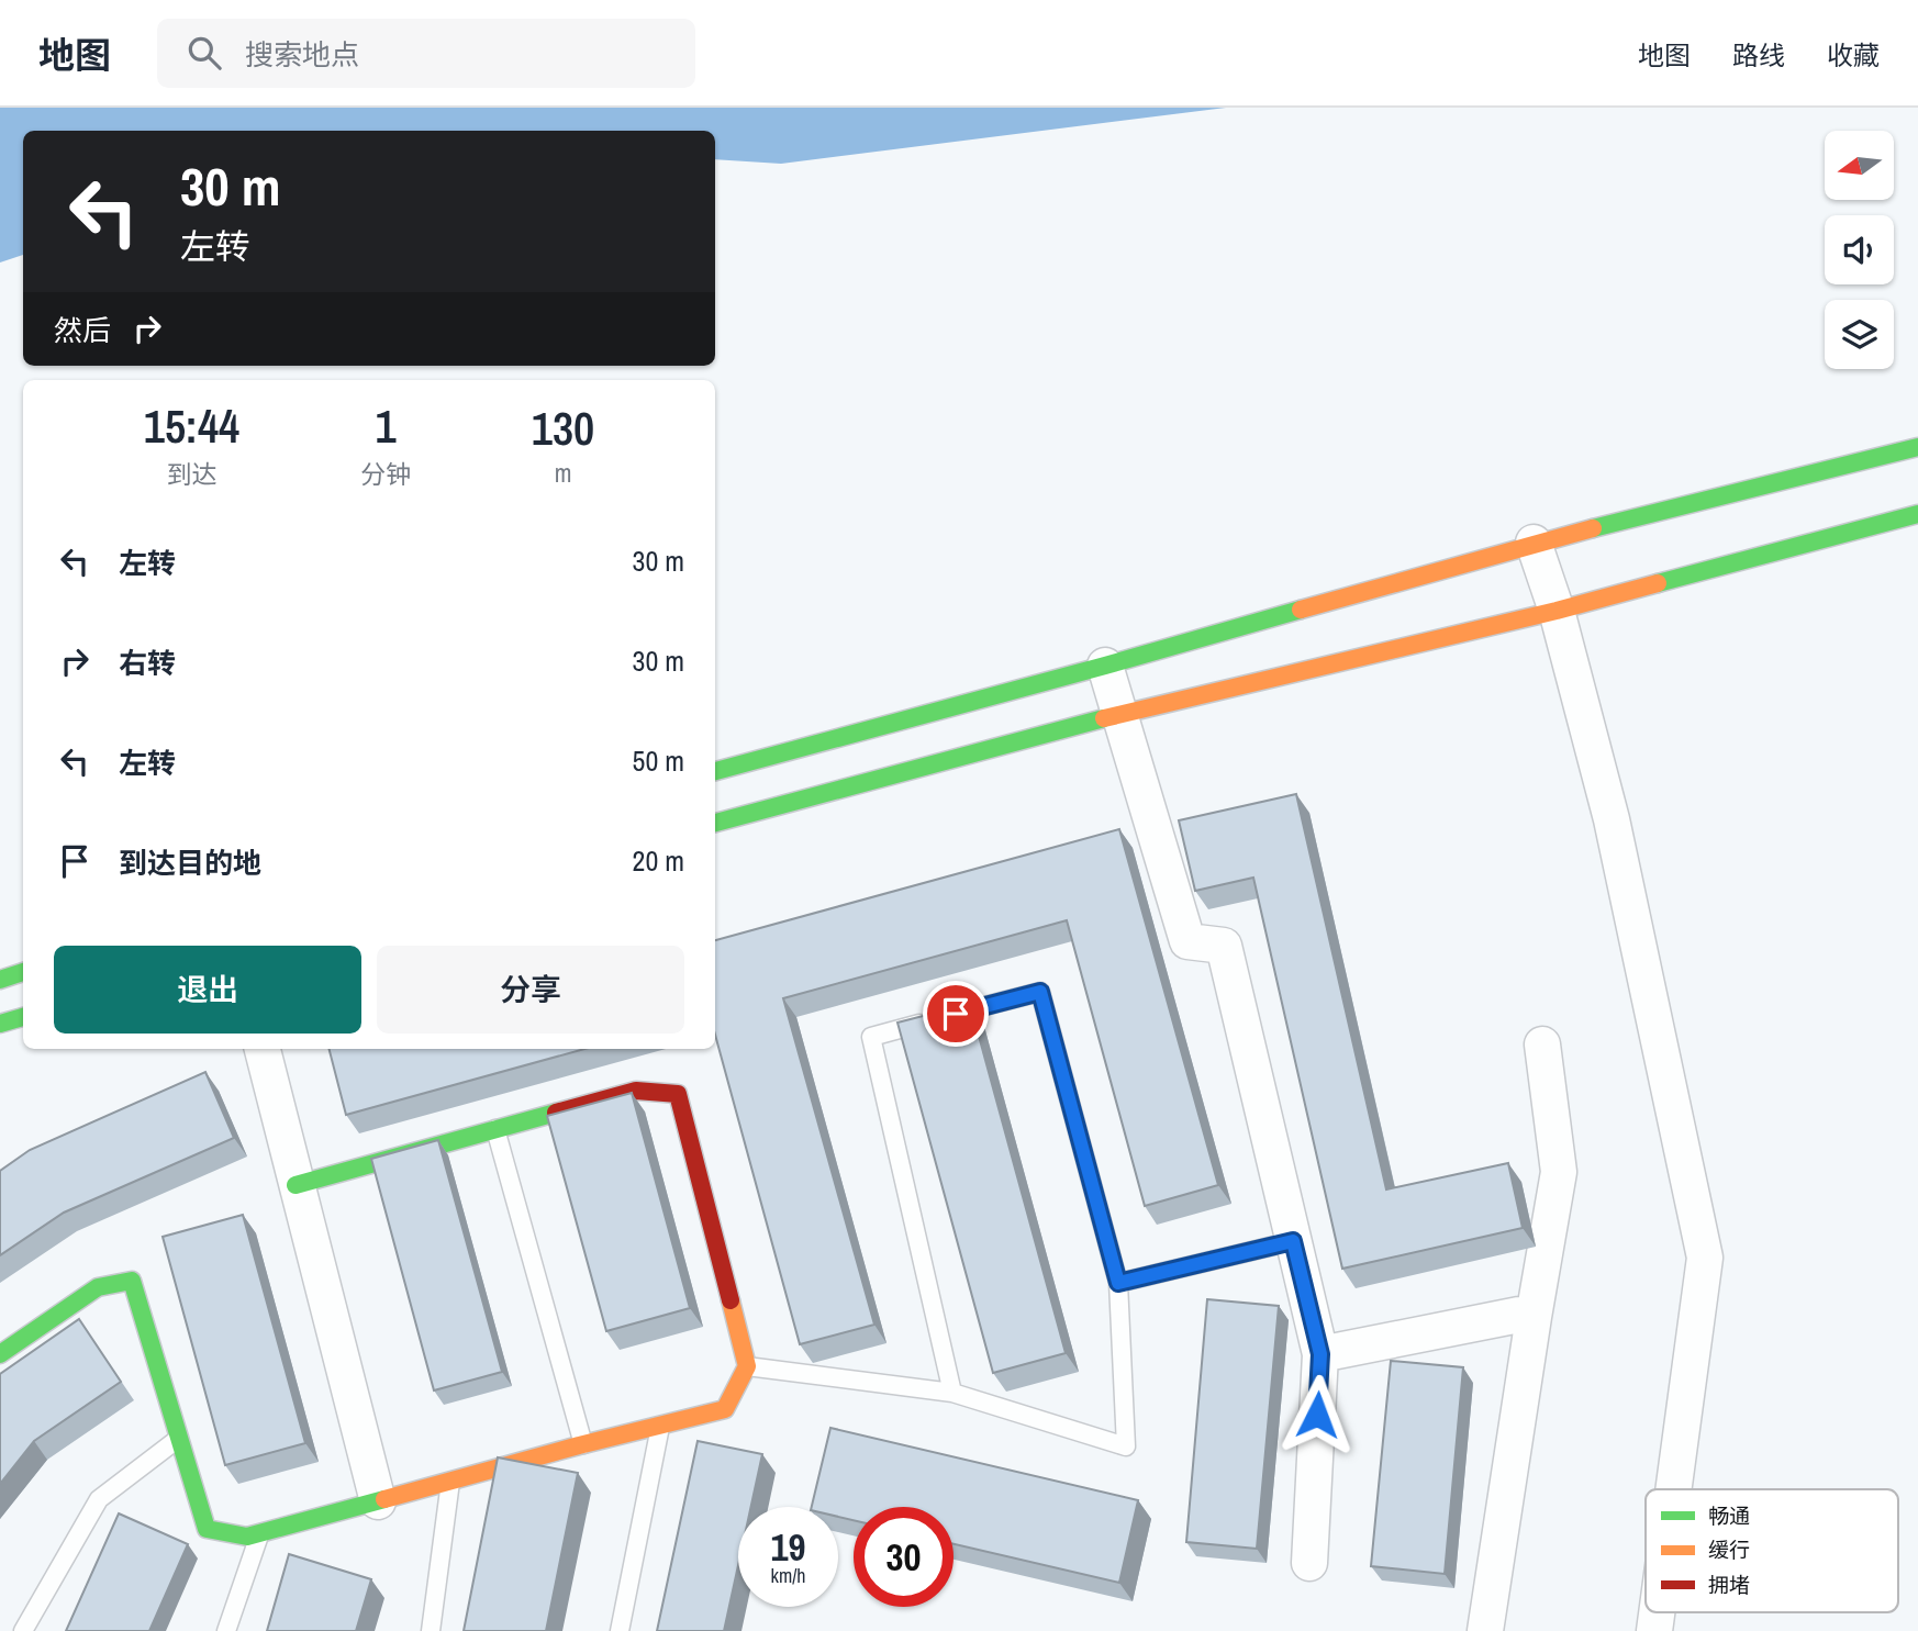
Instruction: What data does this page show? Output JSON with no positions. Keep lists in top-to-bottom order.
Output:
{
  "legend": ["畅通", "缓行", "拥堵"],
  "north": "left",
  "page": {
    "header": "地图",
    "search": "搜索地点",
    "nav": ["地图", "路线", "收藏"],
    "turn": ["30 m", "左转"],
    "then": "然后",
    "eta": [
      "15:44",
      "到达",
      "1",
      "分钟",
      "130",
      "m"
    ],
    "list": [
      {
        "name": "左转",
        "value": "30 m"
      },
      {
        "name": "右转",
        "value": "30 m"
      },
      {
        "name": "左转",
        "value": "50 m"
      },
      {
        "name": "到达目的地",
        "value": "20 m"
      }
    ],
    "buttons": ["退出", "分享"],
    "speed": "19 km/h",
    "limit": "30"
  }
}
